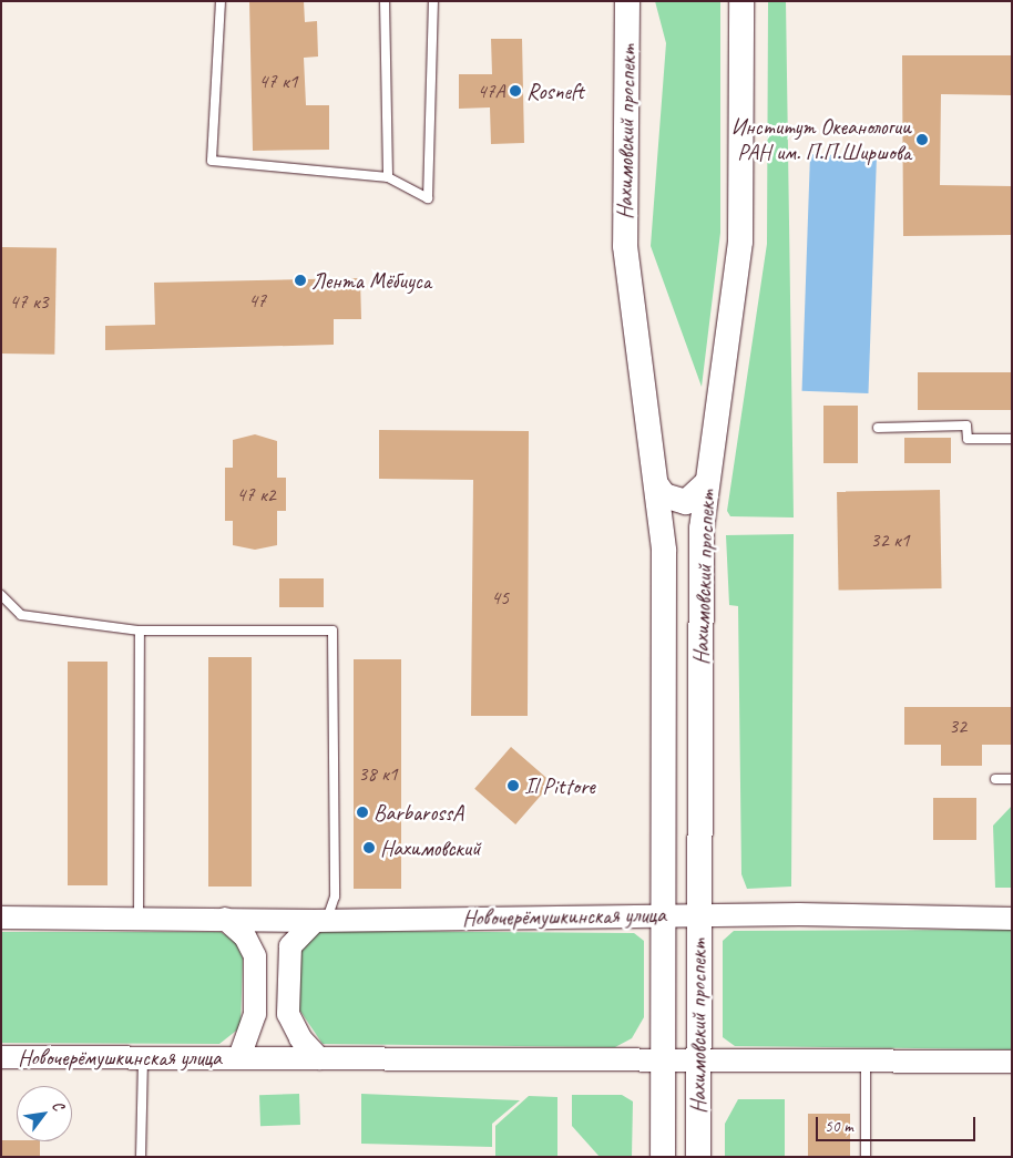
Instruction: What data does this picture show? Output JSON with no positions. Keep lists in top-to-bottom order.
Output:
{
  "streets": {
    "main road": ["Нахимовский проспект"],
    "street": ["Новочерёмушкинская улица"]
  },
  "crossings": [
    ["Нахимовский проспект", "Новочерёмушкинская улица"]
  ],
  "places": [
    "Rosneft",
    "Институт Океанологии РАН им. П.П.Ширшова",
    "Лента Мёбиуса",
    "Il Pittore",
    "BarbarossA",
    "Нахимовский"
  ],
  "house_numbers": [
    "47 к1",
    "47А",
    "47",
    "47 к3",
    "47 к2",
    "32 к1",
    "45",
    "32",
    "38 к1"
  ],
  "scale_bar": "50 m",
  "north": "top right"
}
